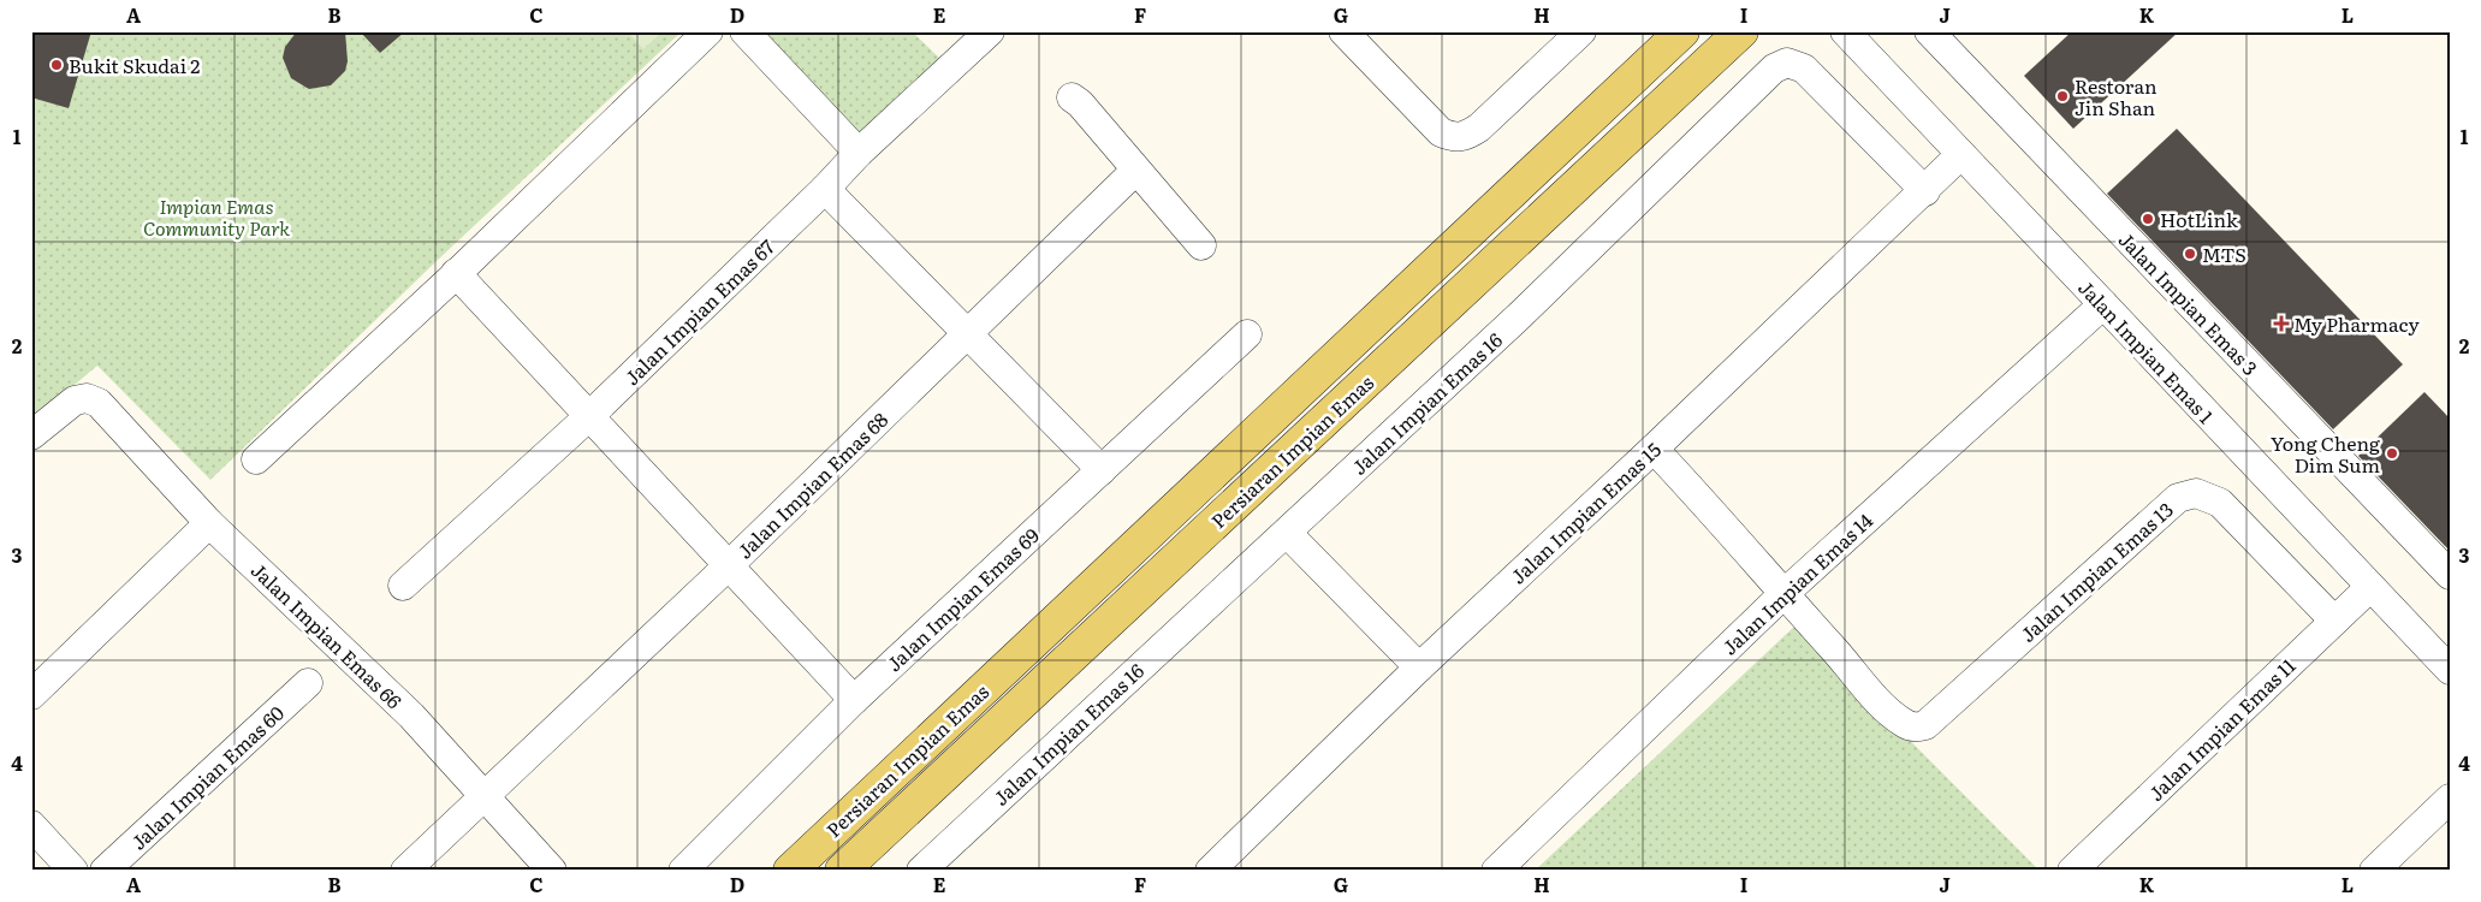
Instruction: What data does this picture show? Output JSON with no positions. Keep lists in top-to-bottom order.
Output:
{
  "streets": {
    "main road": ["Persiaran Impian Emas"],
    "street": [
      "Jalan Impian Emas 3",
      "Jalan Impian Emas 67",
      "Jalan Impian Emas 1",
      "Jalan Impian Emas 16",
      "Jalan Impian Emas 68",
      "Jalan Impian Emas 15",
      "Jalan Impian Emas 13",
      "Jalan Impian Emas 14",
      "Jalan Impian Emas 69",
      "Jalan Impian Emas 66",
      "Jalan Impian Emas 11",
      "Jalan Impian Emas 60"
    ]
  },
  "crossings": [
    ["Jalan Impian Emas 1", "Jalan Impian Emas 15"],
    ["Jalan Impian Emas 1", "Jalan Impian Emas 14"],
    ["Jalan Impian Emas 1", "Jalan Impian Emas 11"],
    ["Jalan Impian Emas 16", "Jalan Impian Emas 15"],
    ["Jalan Impian Emas 68", "Jalan Impian Emas 66"],
    ["Jalan Impian Emas 15", "Jalan Impian Emas 13"],
    ["Jalan Impian Emas 13", "Jalan Impian Emas 14"],
    ["Jalan Impian Emas 13", "Jalan Impian Emas 11"]
  ],
  "parks": ["Impian Emas Community Park"],
  "places": {
    "other": [
      "Bukit Skudai 2",
      "Restoran Jin Shan",
      "HotLink",
      "MTS",
      "Yong Cheng Dim Sum"
    ],
    "health": ["My Pharmacy"]
  },
  "grid": {
    "columns": [
      "A",
      "B",
      "C",
      "D",
      "E",
      "F",
      "G",
      "H",
      "I",
      "J",
      "K",
      "L"
    ],
    "rows": [
      "1",
      "2",
      "3",
      "4"
    ]
  }
}
